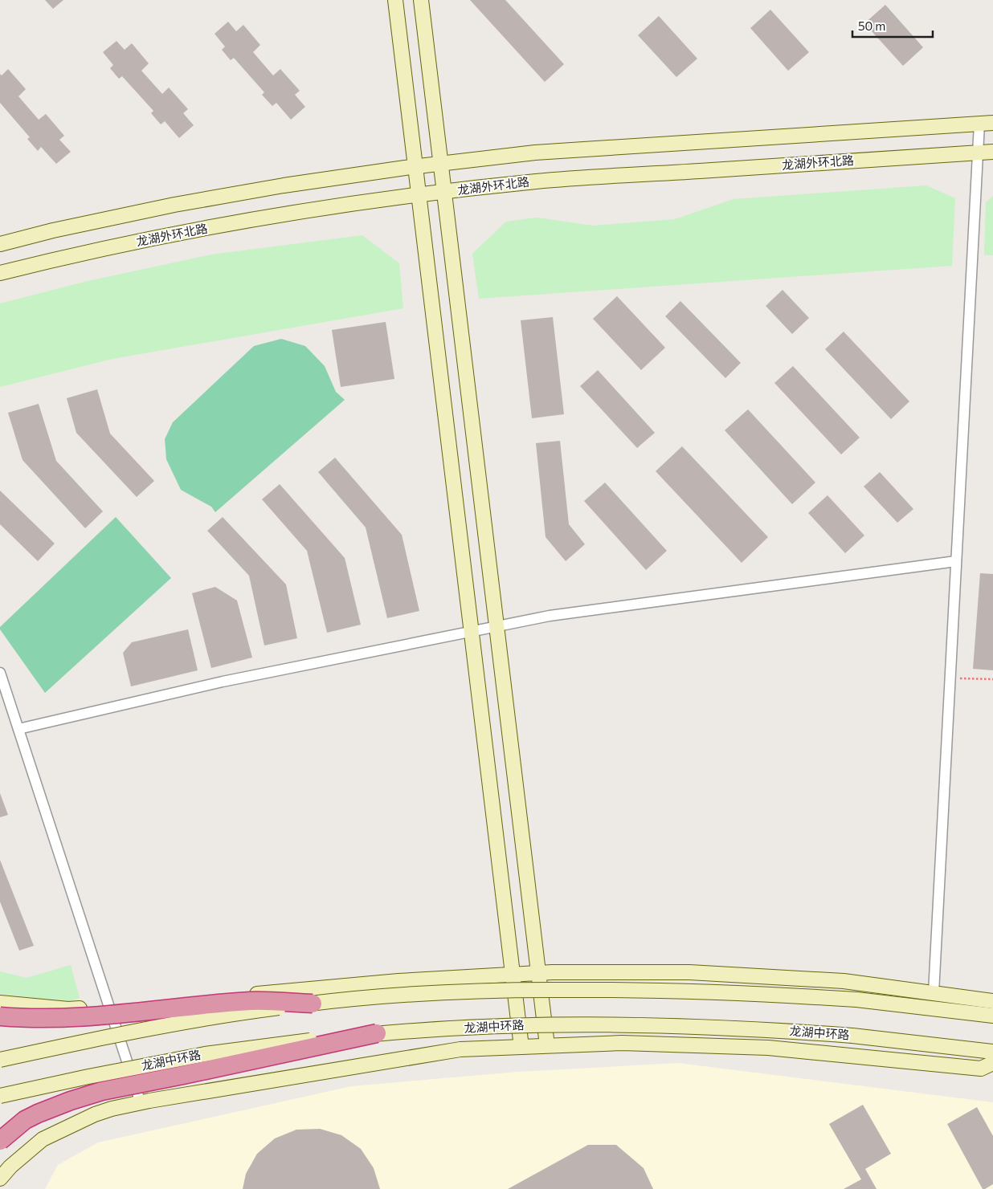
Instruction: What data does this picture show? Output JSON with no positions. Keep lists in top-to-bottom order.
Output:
{
  "streets": {
    "street": ["龙湖外环北路", "龙湖中环路"]
  },
  "scale_bar": "50 m"
}
